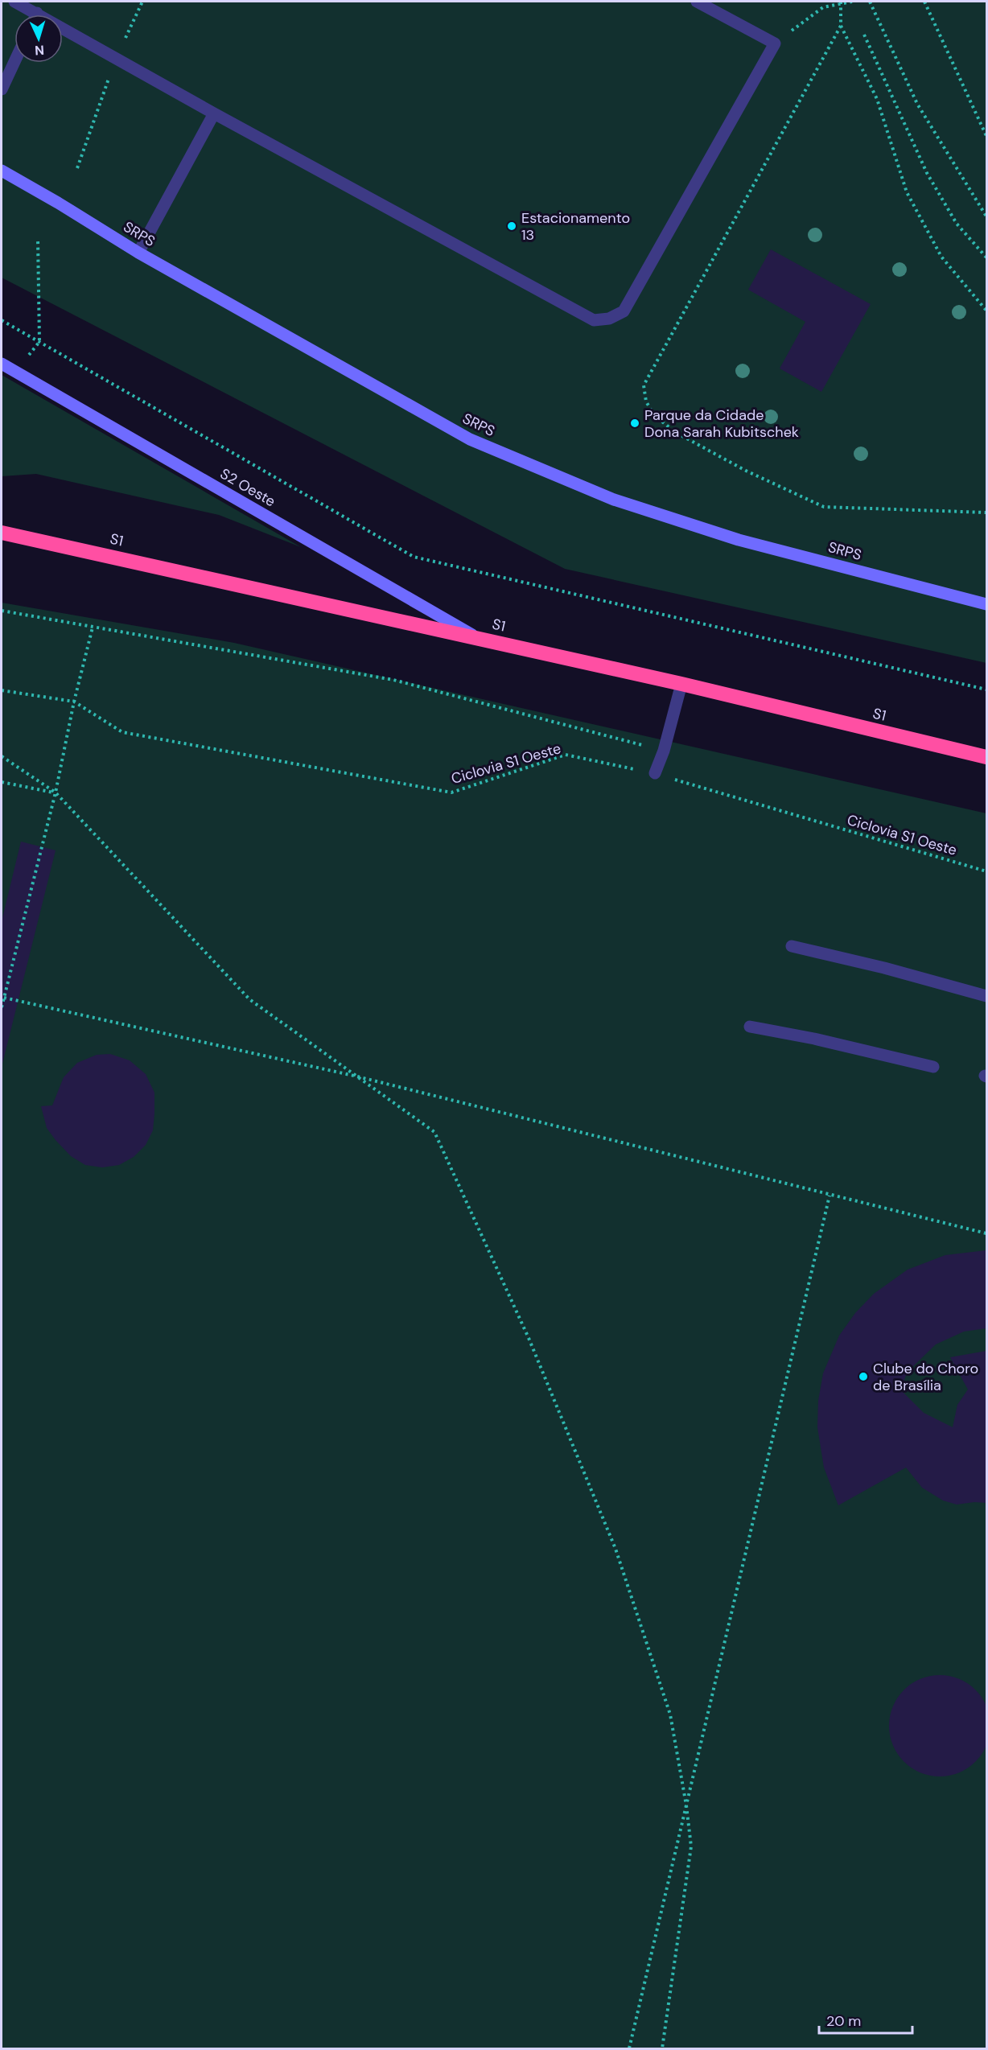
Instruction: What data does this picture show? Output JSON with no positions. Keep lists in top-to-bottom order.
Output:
{
  "streets": {
    "highway": ["S1"],
    "main road": ["SRPS", "S2 Oeste"],
    "path": ["Ciclovia S1 Oeste"]
  },
  "crossings": [
    ["S2 Oeste", "S1"]
  ],
  "places": ["Estacionamento 13", "Parque da Cidade Dona Sarah Kubitschek", "Clube do Choro de Brasília"],
  "scale_bar": "20 m",
  "north": "bottom"
}
